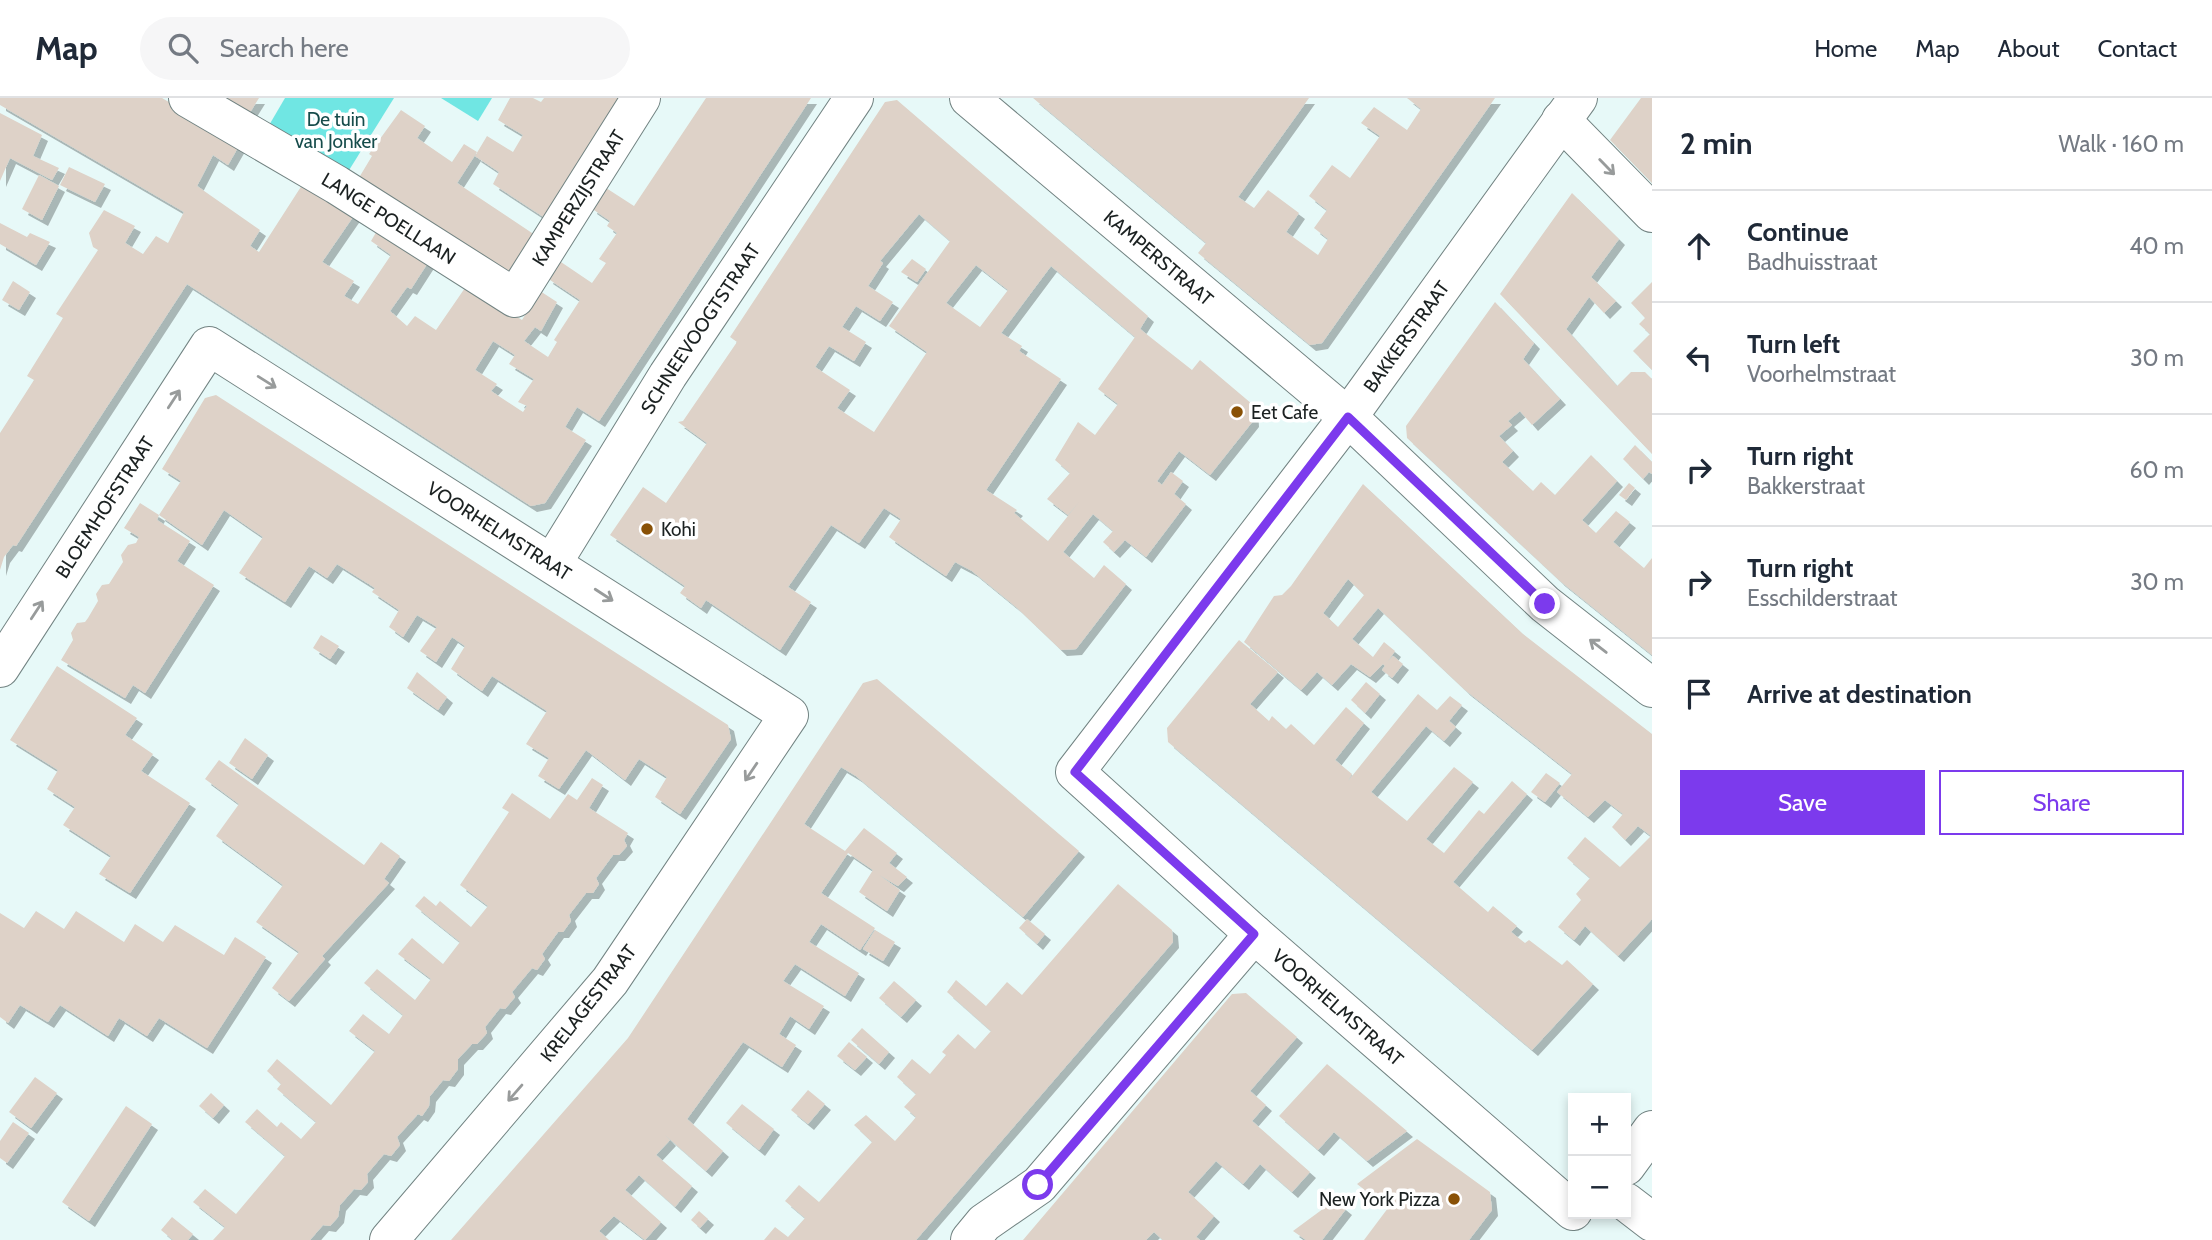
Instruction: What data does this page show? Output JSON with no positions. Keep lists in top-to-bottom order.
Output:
{
  "streets": {
    "street": [
      "KAMPERZIJSTRAAT",
      "LANGE POELLAAN",
      "KAMPERSTRAAT",
      "SCHNEEVOOGTSTRAAT",
      "BAKKERSTRAAT",
      "BLOEMHOFSTRAAT",
      "VOORHELMSTRAAT",
      "KRELAGESTRAAT"
    ]
  },
  "crossings": [
    ["KAMPERZIJSTRAAT", "LANGE POELLAAN"],
    ["KAMPERSTRAAT", "BAKKERSTRAAT"],
    ["SCHNEEVOOGTSTRAAT", "VOORHELMSTRAAT"],
    ["BAKKERSTRAAT", "VOORHELMSTRAAT"],
    ["BLOEMHOFSTRAAT", "VOORHELMSTRAAT"],
    ["VOORHELMSTRAAT", "KRELAGESTRAAT"]
  ],
  "one_way": [
    "KAMPERSTRAAT",
    "BLOEMHOFSTRAAT",
    "VOORHELMSTRAAT",
    "KRELAGESTRAAT"
  ],
  "parks": ["De tuin van Jonker"],
  "places": ["Eet Cafe", "Kohi", "New York Pizza"],
  "page": {
    "header": "Map",
    "search": "Search here",
    "nav": [
      "Home",
      "Map",
      "About",
      "Contact"
    ],
    "heading": ["2 min", "Walk · 160 m"],
    "list": [
      ["Continue", "Badhuisstraat", "40 m"],
      ["Turn left", "Voorhelmstraat", "30 m"],
      ["Turn right", "Bakkerstraat", "60 m"],
      ["Turn right", "Esschilderstraat", "30 m"],
      "Arrive at destination"
    ],
    "buttons": ["Save", "Share"],
    "map_buttons": ["+", "−"]
  }
}
